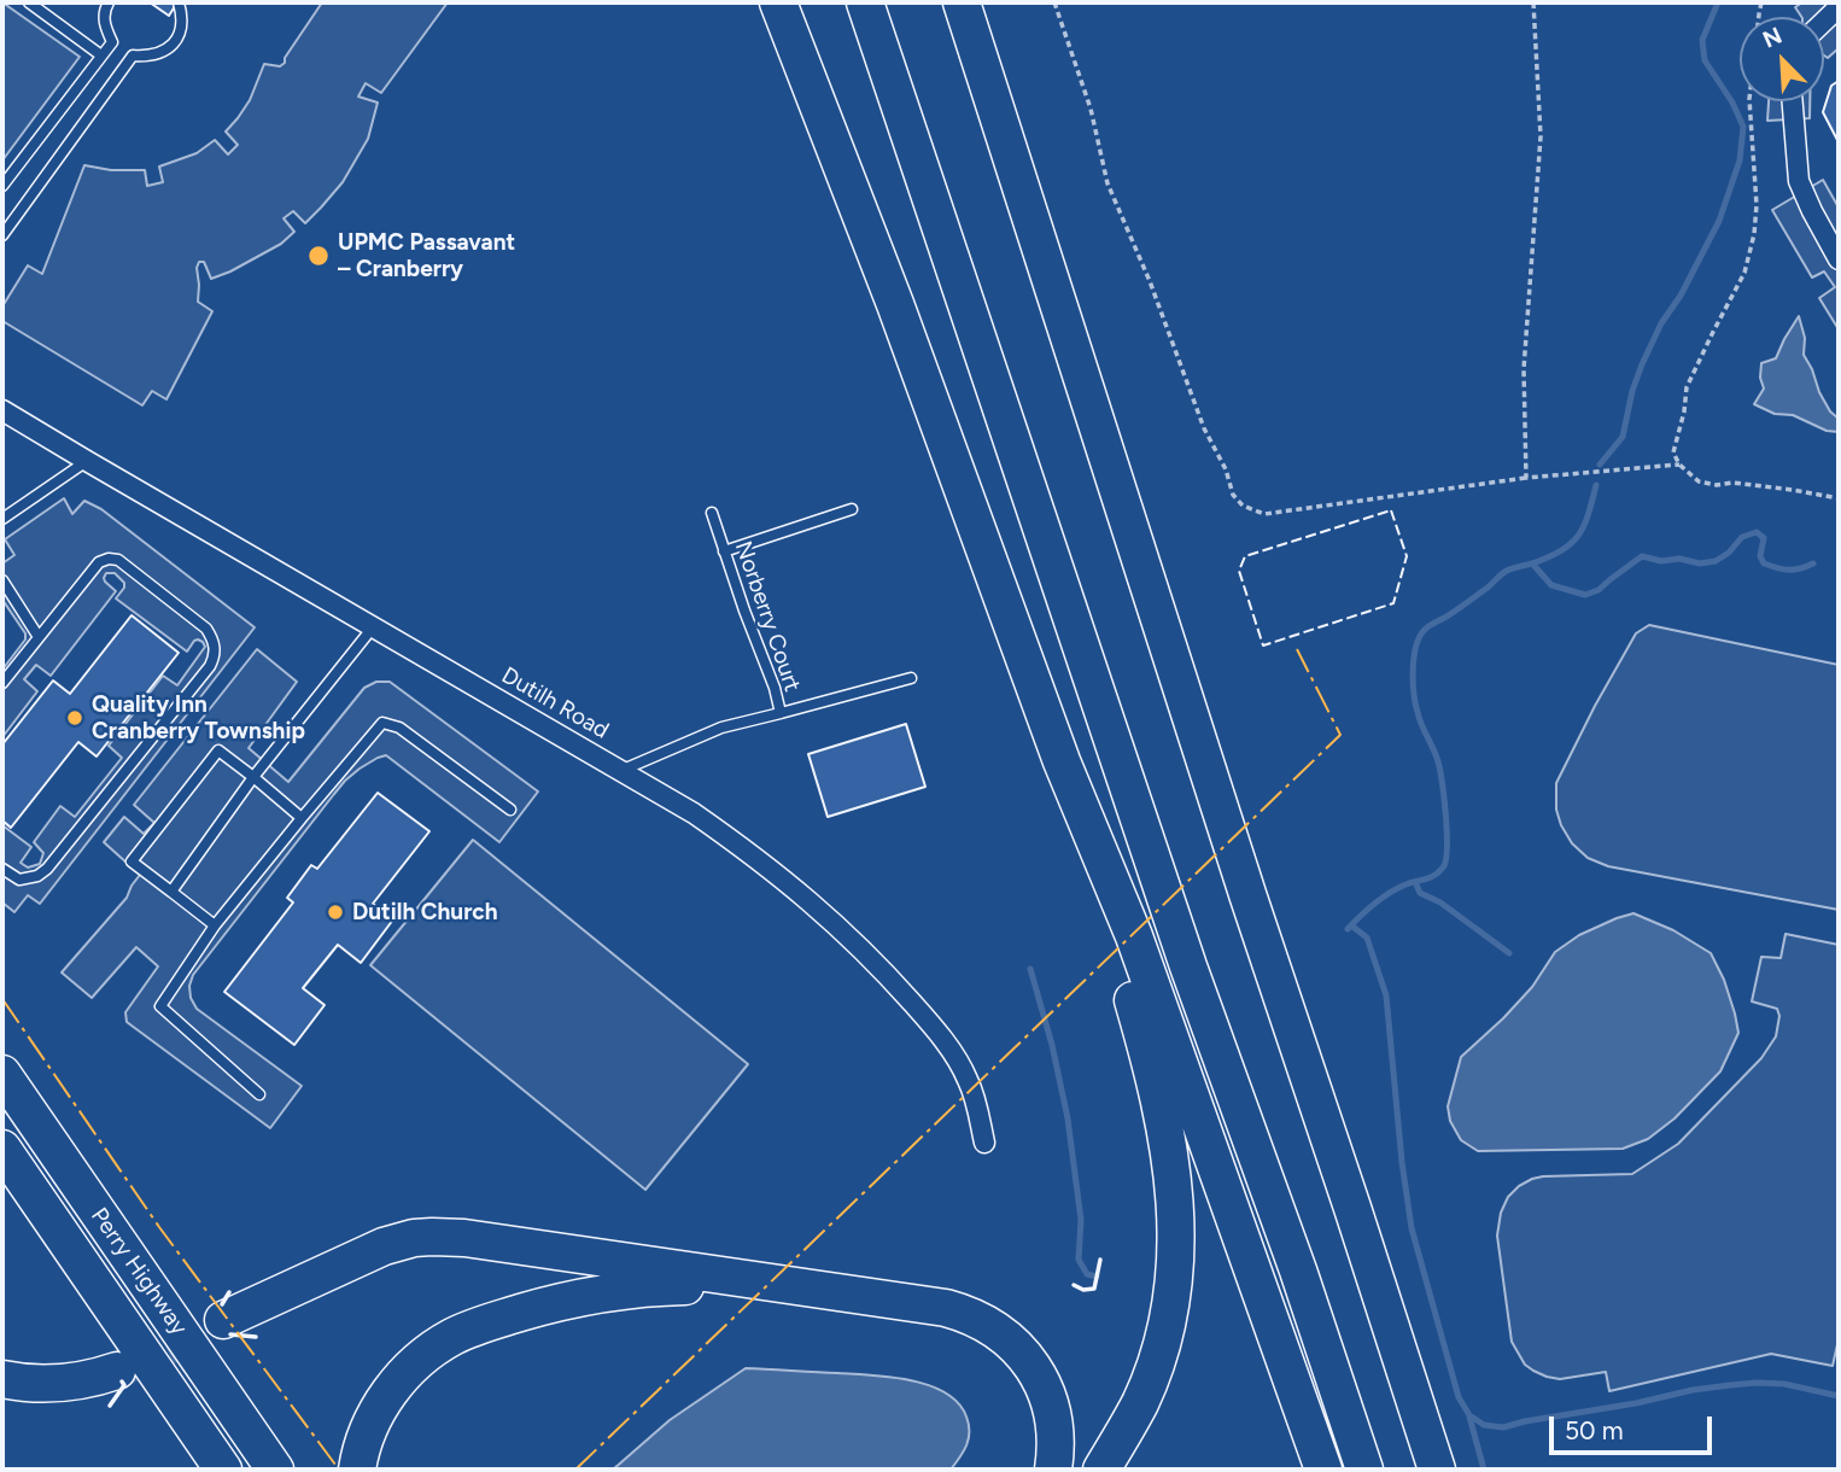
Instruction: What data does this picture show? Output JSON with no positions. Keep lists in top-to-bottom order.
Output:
{
  "streets": {
    "highway": ["Perry Highway"],
    "street": ["Dutilh Road"],
    "lane": ["Norberry Court"]
  },
  "crossings": [
    ["Norberry Court", "Dutilh Road"]
  ],
  "places": ["UPMC Passavant – Cranberry", "Quality Inn Cranberry Township", "Dutilh Church"],
  "scale_bar": "50 m",
  "north": "top left"
}
